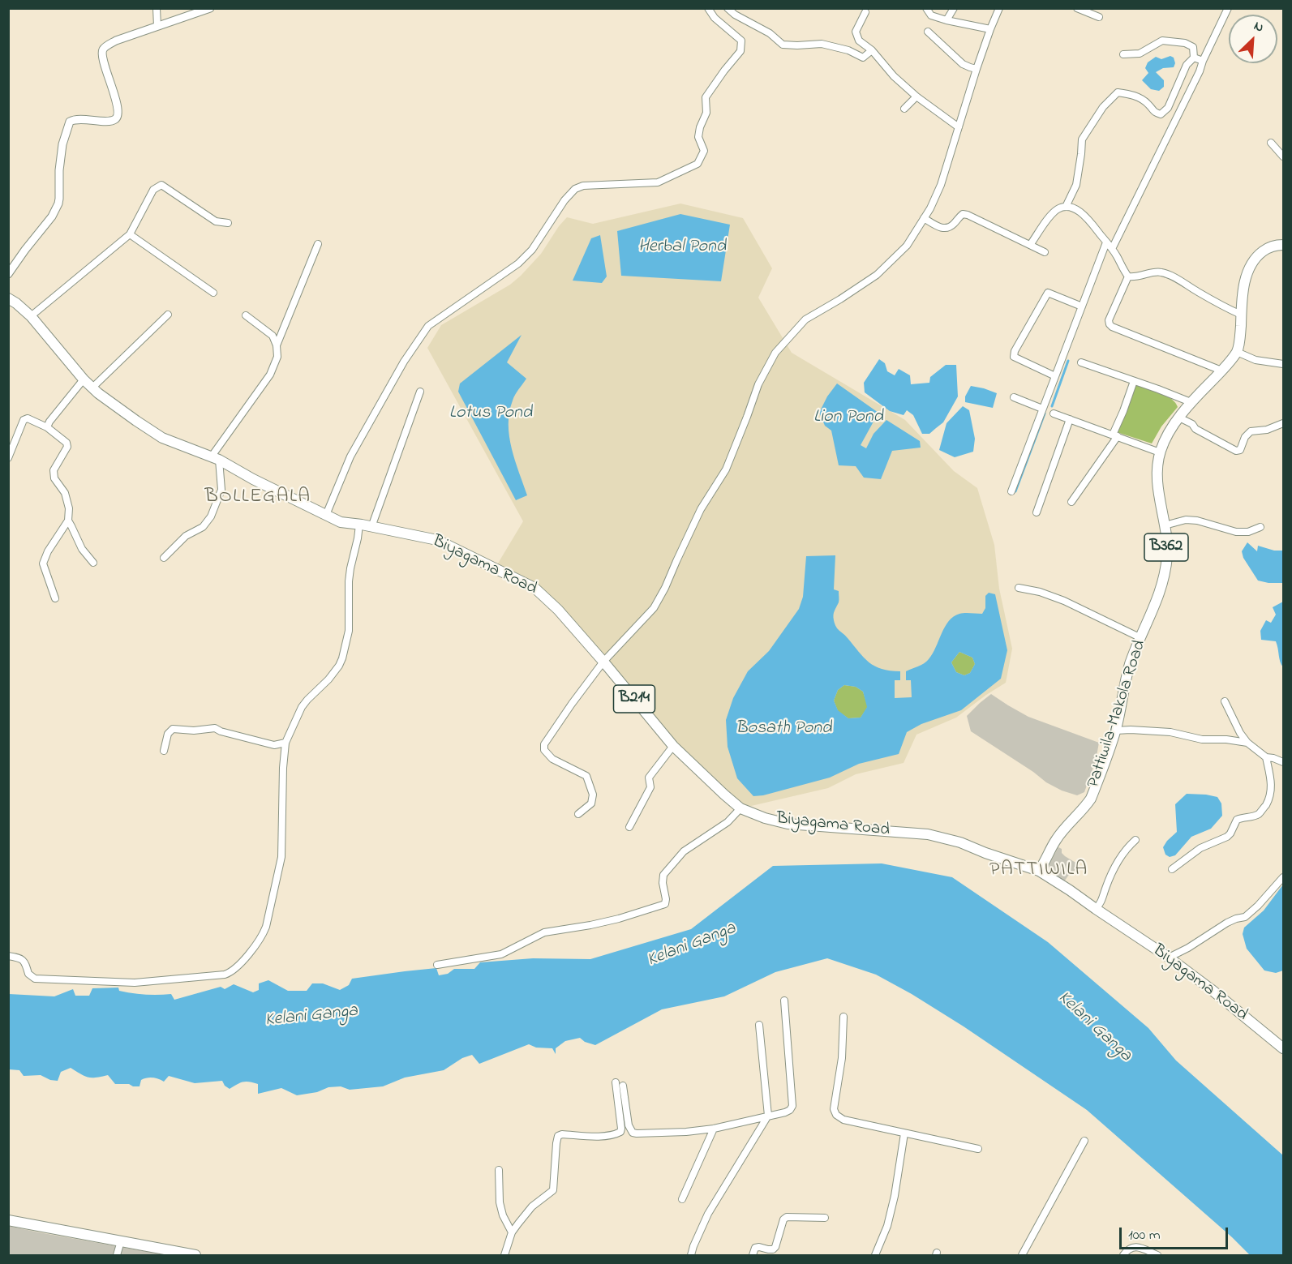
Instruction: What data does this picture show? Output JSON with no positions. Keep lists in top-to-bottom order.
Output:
{
  "streets": {
    "main road": [
      "B362",
      "Biyagama Road",
      "B214",
      "Pattiwila-Makola Road"
    ]
  },
  "crossings": [
    ["Biyagama Road", "Pattiwila-Makola Road"]
  ],
  "districts": ["BOLLEGALA", "PATTIWILA"],
  "water": [
    "Herbal Pond",
    "Lotus Pond",
    "Lion Pond",
    "Bosath Pond",
    "Kelani Ganga"
  ],
  "scale_bar": "100 m",
  "north": "top right"
}
